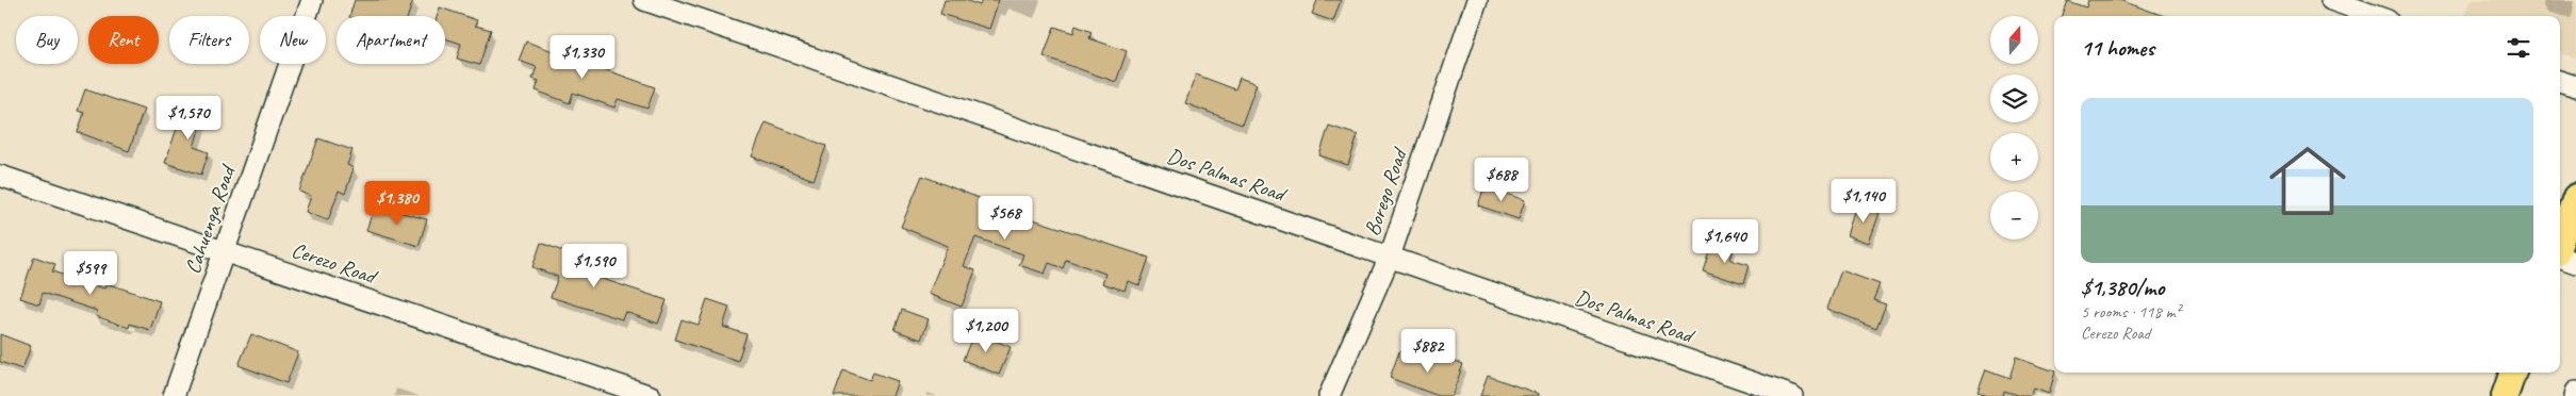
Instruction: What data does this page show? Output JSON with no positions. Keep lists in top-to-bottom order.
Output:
{
  "streets": {
    "street": [
      "Dos Palmas Road",
      "Borego Road",
      "Cahuenga Road",
      "Cerezo Road"
    ]
  },
  "crossings": [
    ["Dos Palmas Road", "Borego Road"],
    ["Cahuenga Road", "Cerezo Road"]
  ],
  "north": "top",
  "page": {
    "map_buttons": ["+", "−"],
    "chip": [
      "Buy",
      "Rent",
      "Filters",
      "New",
      "Apartment"
    ],
    "heading": "11 homes",
    "price": [
      "$1,330",
      "$1,570",
      "$688",
      "$1,140",
      "$1,380",
      "$568",
      "$1,640",
      "$1,590",
      "$599",
      "$1,200",
      "$882"
    ],
    "list": [
      {
        "name": "$1,380/mo",
        "note": "5 rooms · 118 m² · Cerezo Road"
      }
    ]
  }
}
